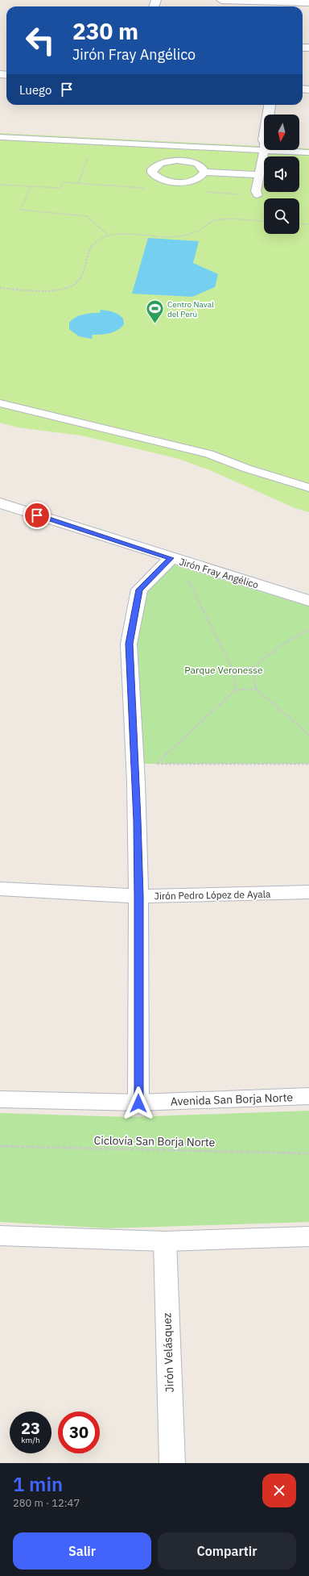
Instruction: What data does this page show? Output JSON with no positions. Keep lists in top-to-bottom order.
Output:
{
  "streets": {
    "street": [
      "Jirón Fray Angélico",
      "Jirón Pedro López de Ayala",
      "Avenida San Borja Norte",
      "Jirón Velásquez"
    ],
    "path": ["Ciclovía San Borja Norte"]
  },
  "parks": ["Parque Veronesse"],
  "places": {
    "sports": ["Centro Naval del Perú"]
  },
  "north": "bottom",
  "page": {
    "turn": ["230 m", "Jirón Fray Angélico"],
    "then": "Luego",
    "speed": "23 km/h",
    "limit": "30",
    "heading": ["1 min", "280 m · 12:47"],
    "buttons": ["Salir", "Compartir"]
  }
}
